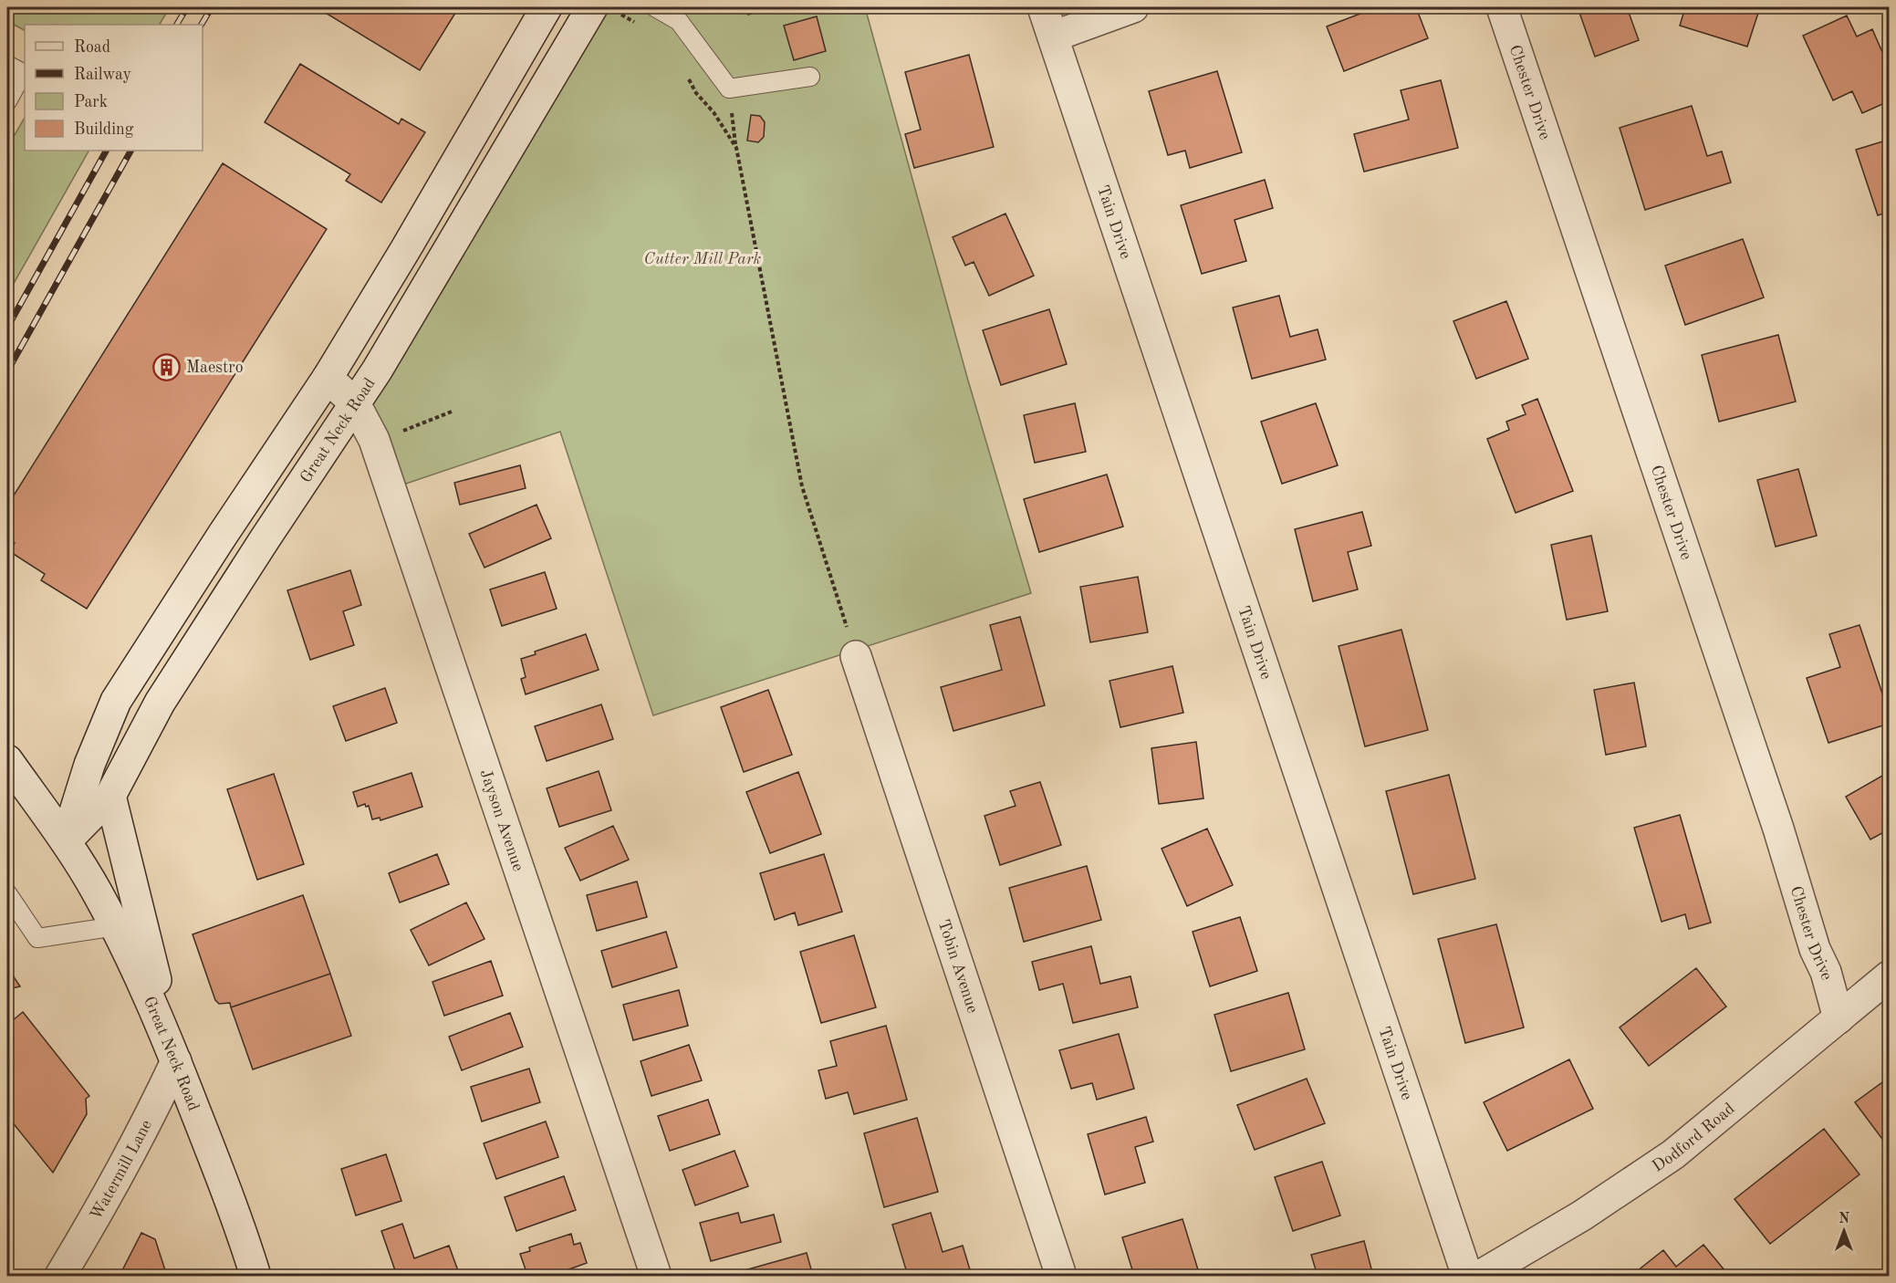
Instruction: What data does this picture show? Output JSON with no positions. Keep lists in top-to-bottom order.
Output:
{
  "streets": {
    "street": [
      "Chester Drive",
      "Tain Drive",
      "Great Neck Road",
      "Jayson Avenue",
      "Tobin Avenue",
      "Dodford Road",
      "Watermill Lane"
    ]
  },
  "crossings": [
    ["Chester Drive", "Dodford Road"],
    ["Great Neck Road", "Jayson Avenue"],
    ["Great Neck Road", "Watermill Lane"]
  ],
  "parks": ["Cutter Mill Park"],
  "places": {
    "building": ["Maestro"]
  },
  "legend": [
    "Road",
    "Railway",
    "Park",
    "Building"
  ],
  "north": "top"
}
